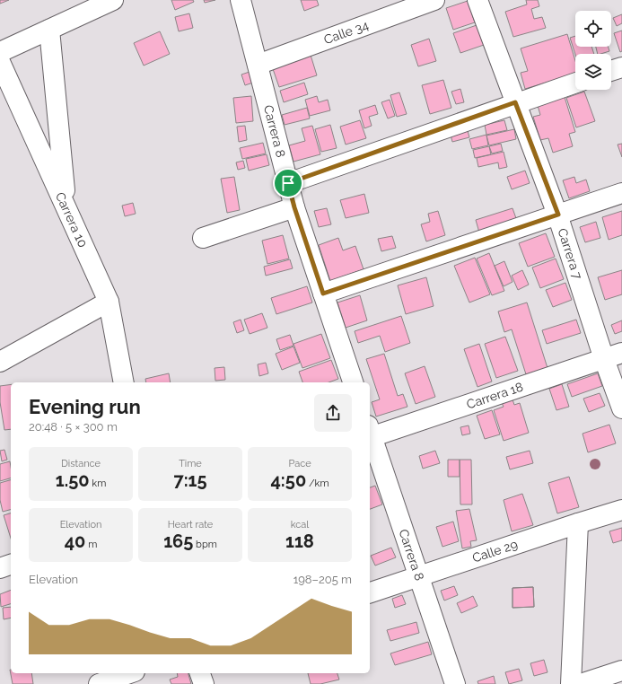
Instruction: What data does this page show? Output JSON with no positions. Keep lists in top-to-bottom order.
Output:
{
  "streets": {
    "street": [
      "Calle 34",
      "Carrera 8",
      "Carrera 10",
      "Carrera 7",
      "Carrera 18",
      "Calle 29"
    ]
  },
  "crossings": [
    ["Calle 34", "Carrera 8"],
    ["Carrera 8", "Calle 29"],
    ["Carrera 7", "Carrera 18"]
  ],
  "page": {
    "heading": ["Evening run", "20:48 · 5 × 300 m"],
    "stats": [
      ["Distance", "1.50 km"],
      ["Time", "7:15"],
      ["Pace", "4:50 /km"],
      ["Elevation", "40 m"],
      ["Heart rate", "165 bpm"],
      ["kcal", "118"]
    ],
    "chart": ["Elevation", "198–205 m"]
  }
}
